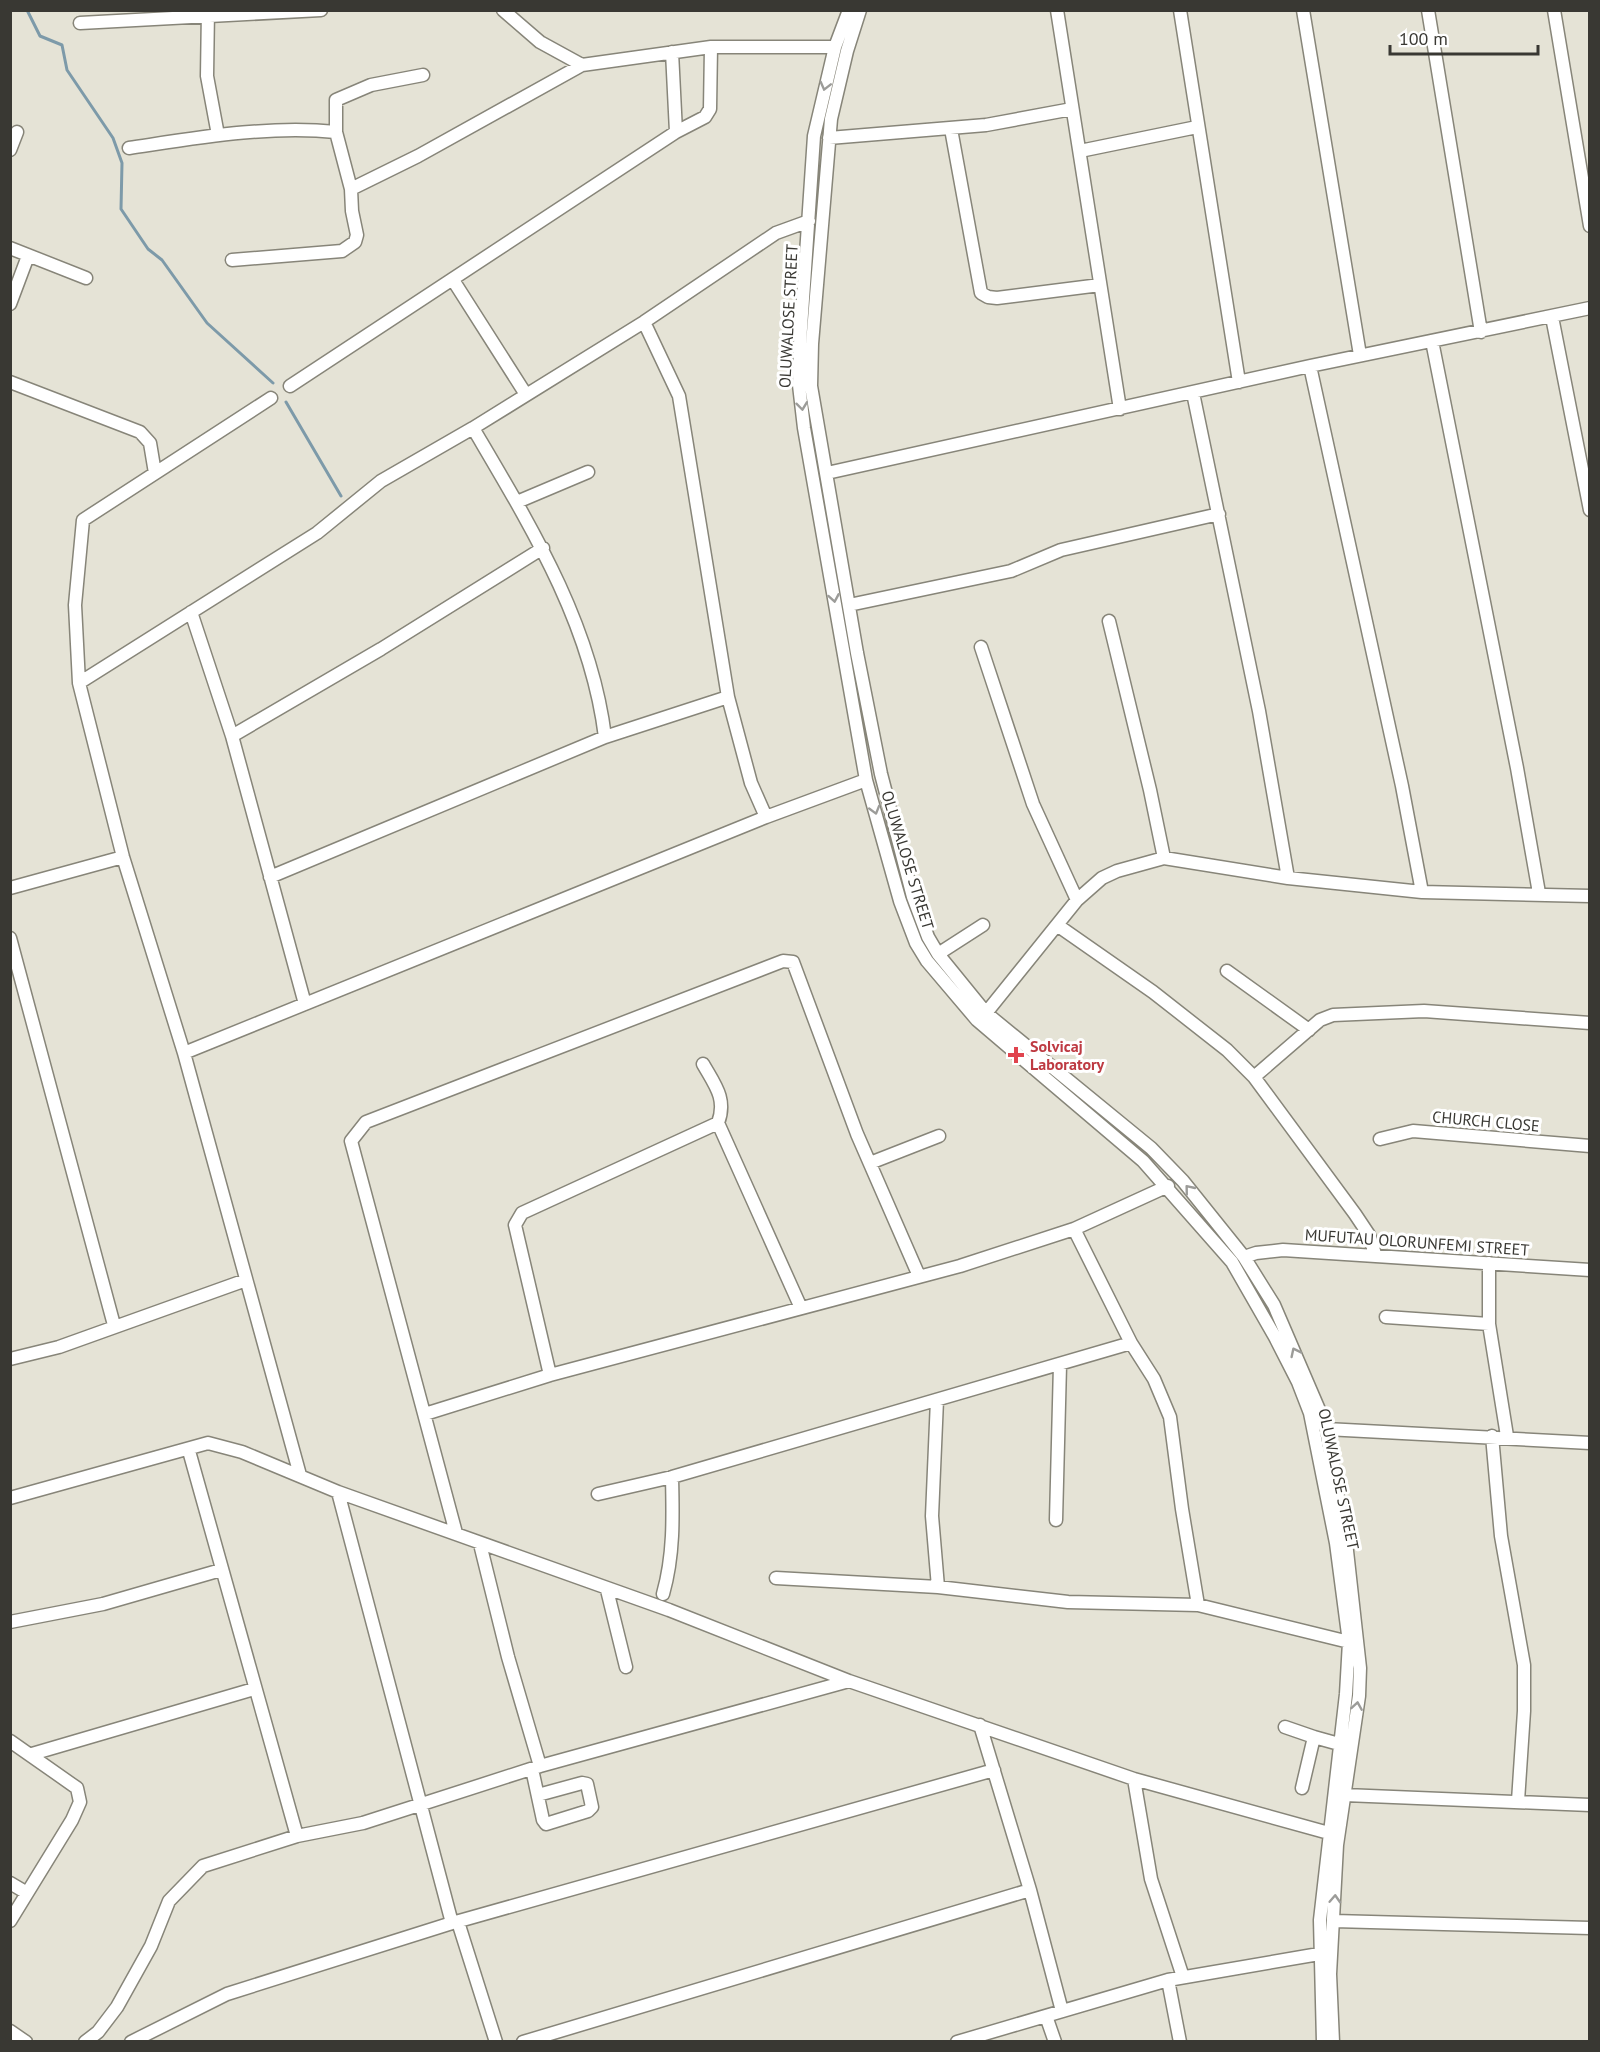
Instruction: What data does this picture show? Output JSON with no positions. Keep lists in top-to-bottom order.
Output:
{
  "streets": {
    "street": ["OLUWALOSE STREET", "CHURCH CLOSE", "MUFUTAU OLORUNFEMI STREET"]
  },
  "crossings": [
    ["OLUWALOSE STREET", "MUFUTAU OLORUNFEMI STREET"]
  ],
  "places": {
    "health": ["Solvicaj Laboratory"]
  },
  "scale_bar": "100 m"
}
